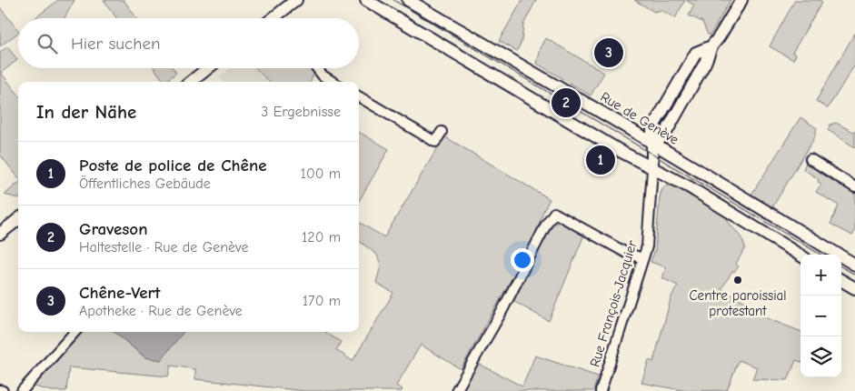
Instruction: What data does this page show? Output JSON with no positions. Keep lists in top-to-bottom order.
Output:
{
  "streets": {
    "main road": ["Rue de Genève"],
    "street": ["Rue François-Jacquier"]
  },
  "places": ["Centre paroissial protestant"],
  "page": {
    "search": "Hier suchen",
    "pins": ["3", "2", "1"],
    "heading": ["In der Nähe", "3 Ergebnisse"],
    "list": [
      {
        "mark": "1",
        "name": "Poste de police de Chêne",
        "note": "Öffentliches Gebäude",
        "value": "100 m"
      },
      {
        "mark": "2",
        "name": "Graveson",
        "note": "Haltestelle · Rue de Genève",
        "value": "120 m"
      },
      {
        "mark": "3",
        "name": "Chêne-Vert",
        "note": "Apotheke · Rue de Genève",
        "value": "170 m"
      }
    ],
    "map_buttons": ["+", "−"]
  }
}
